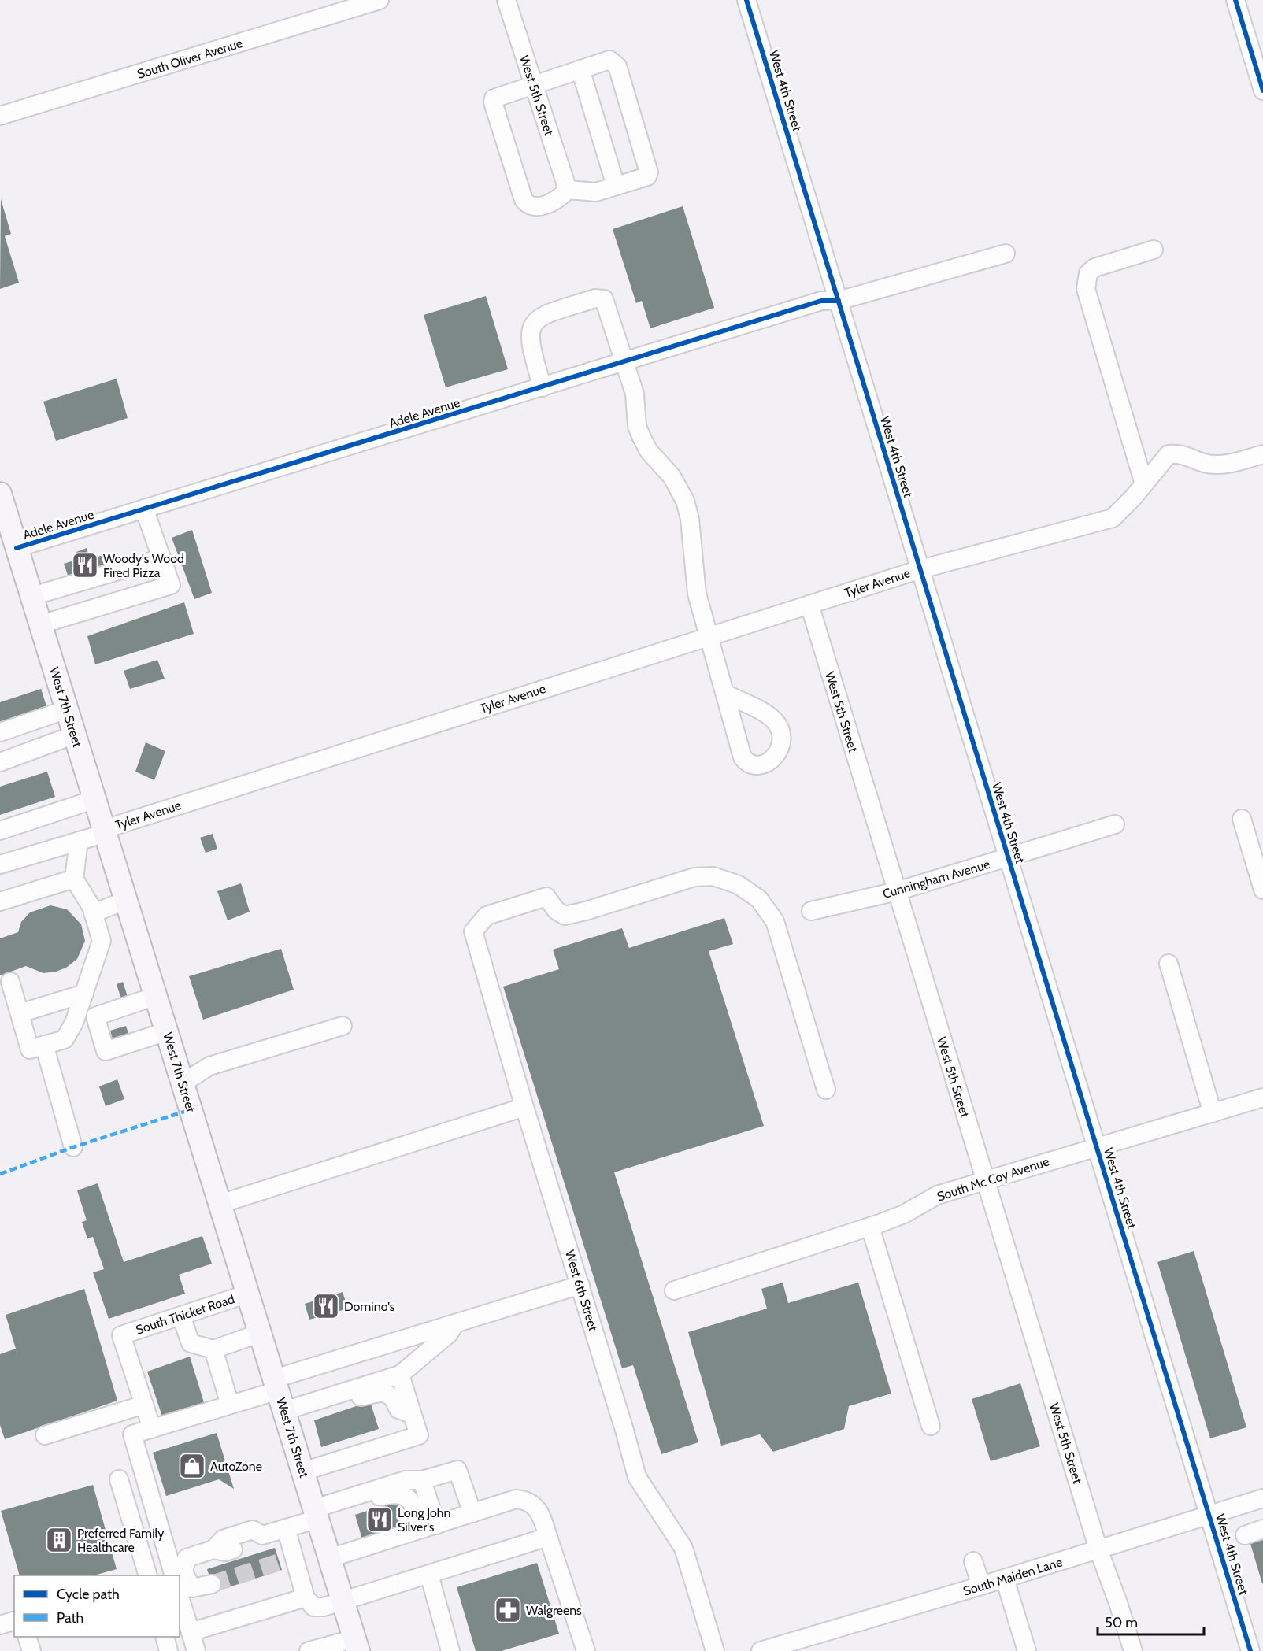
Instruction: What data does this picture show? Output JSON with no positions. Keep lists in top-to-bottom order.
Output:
{
  "streets": {
    "main road": ["West 7th Street"],
    "street": [
      "South Oliver Avenue",
      "West 4th Street",
      "West 5th Street",
      "Adele Avenue",
      "Tyler Avenue",
      "Cunningham Avenue",
      "South Mc Coy Avenue",
      "West 6th Street",
      "South Thicket Road",
      "South Maiden Lane"
    ]
  },
  "crossings": [
    ["West 4th Street", "Adele Avenue"],
    ["West 4th Street", "Tyler Avenue"],
    ["West 4th Street", "Cunningham Avenue"],
    ["West 4th Street", "South Mc Coy Avenue"],
    ["West 4th Street", "South Maiden Lane"],
    ["West 5th Street", "Tyler Avenue"],
    ["West 5th Street", "Cunningham Avenue"],
    ["West 5th Street", "South Mc Coy Avenue"],
    ["West 5th Street", "South Maiden Lane"],
    ["Adele Avenue", "West 7th Street"],
    ["Tyler Avenue", "West 7th Street"],
    ["West 7th Street", "South Thicket Road"]
  ],
  "places": {
    "restaurant": ["Woody's Wood Fired Pizza", "Domino's", "Long John Silver's"],
    "shop": ["AutoZone"],
    "building": ["Preferred Family Healthcare"],
    "pharmacy": ["Walgreens"]
  },
  "legend": ["Cycle path", "Path"],
  "scale_bar": "50 m"
}
